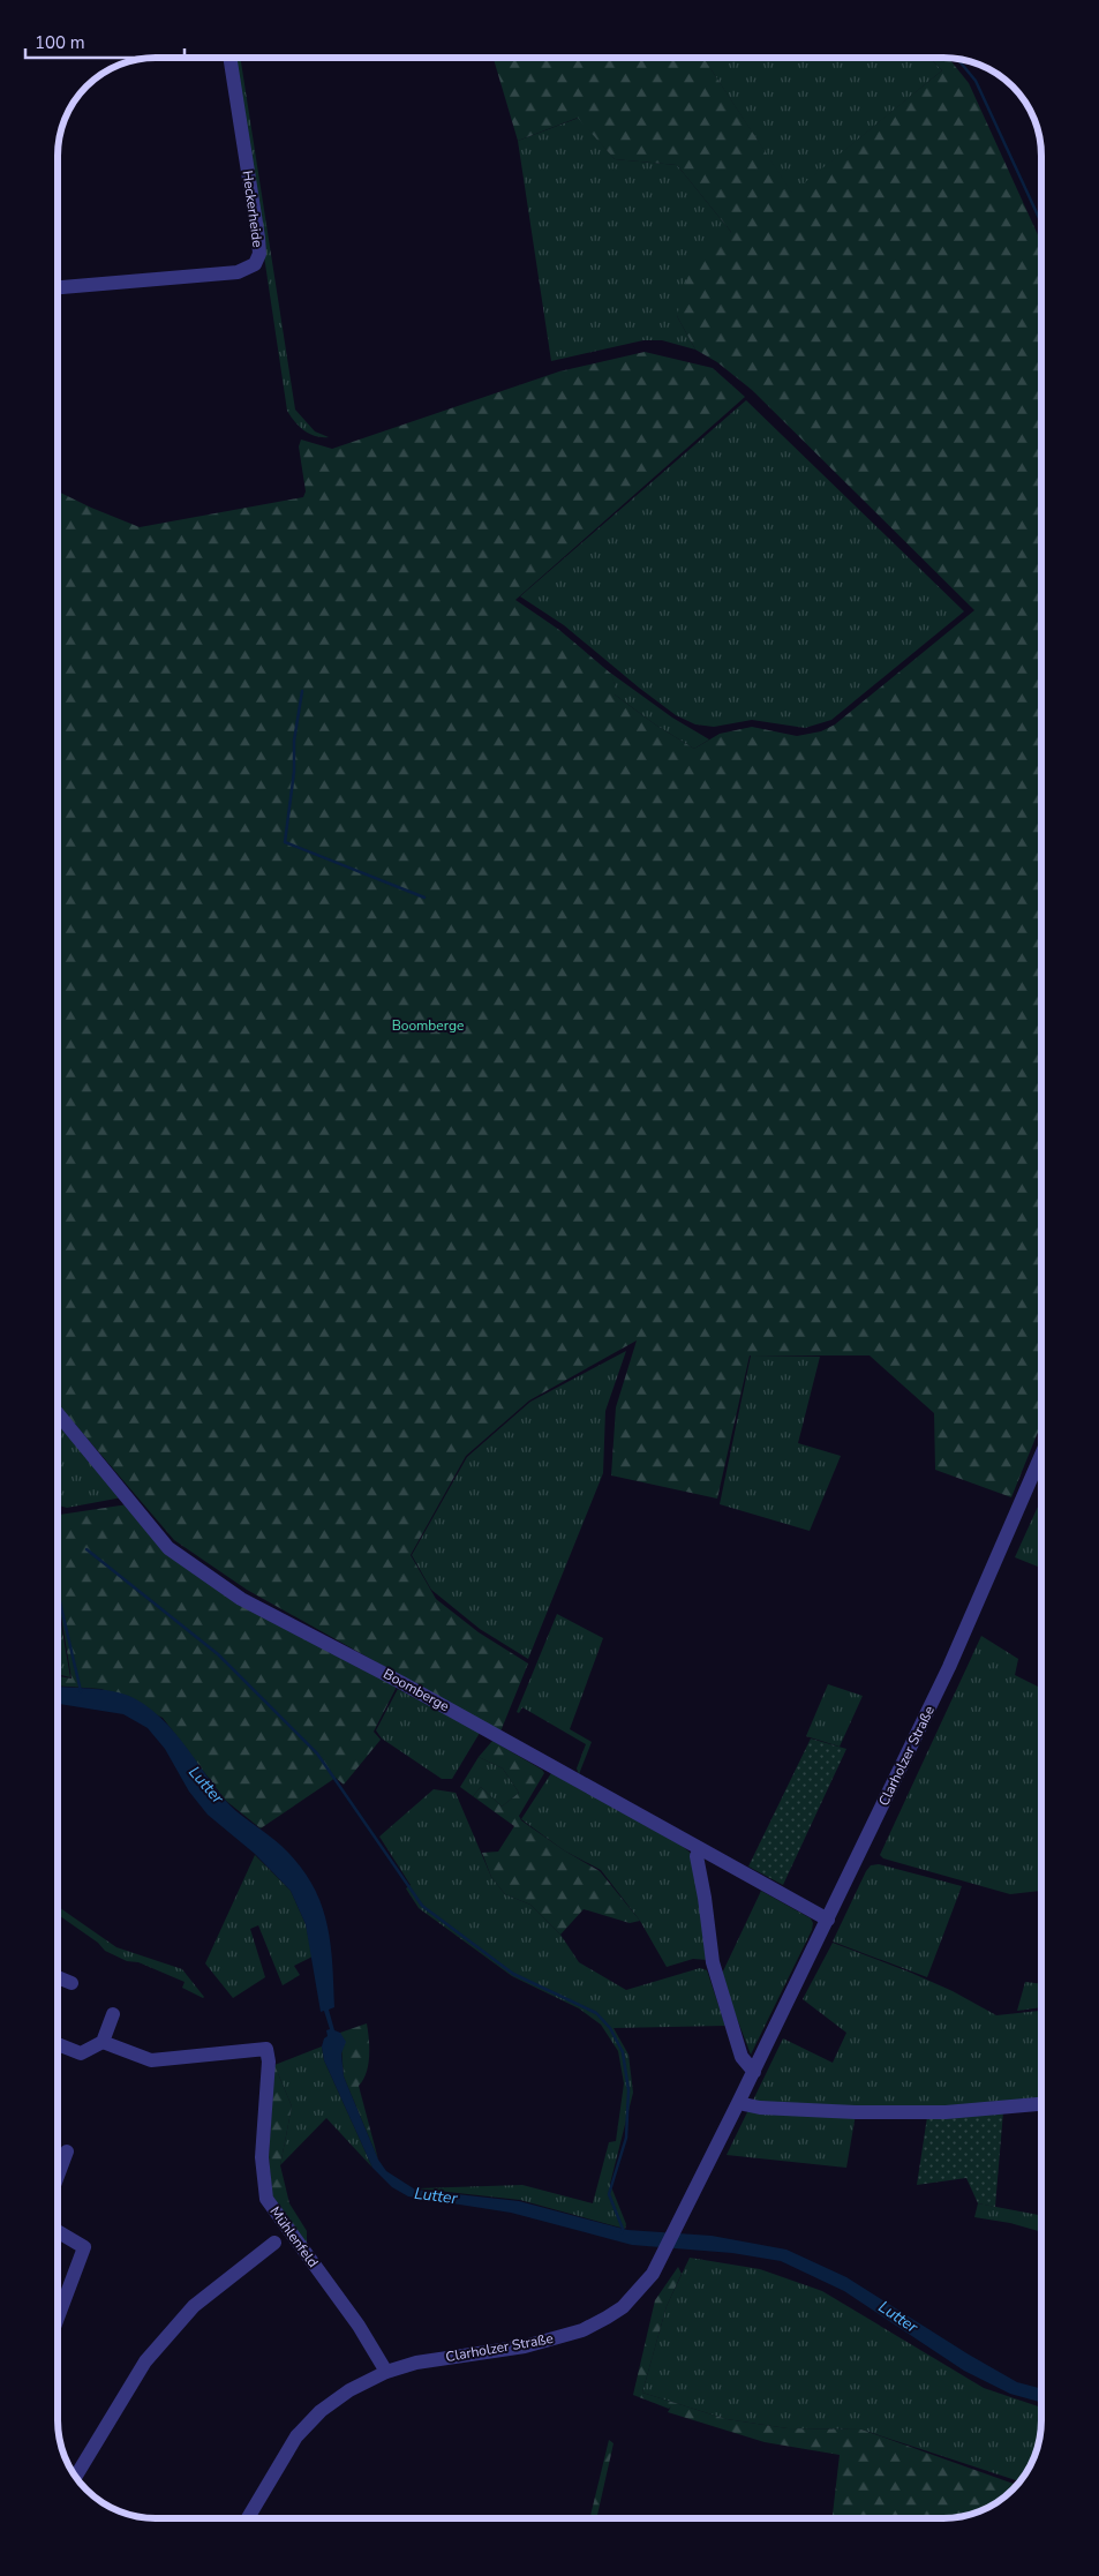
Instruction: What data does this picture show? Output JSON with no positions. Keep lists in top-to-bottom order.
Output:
{
  "streets": {
    "street": [
      "Heckerheide",
      "Boomberge",
      "Clarholzer Straße",
      "Mühlenfeld"
    ]
  },
  "crossings": [
    ["Boomberge", "Clarholzer Straße"],
    ["Clarholzer Straße", "Mühlenfeld"]
  ],
  "water": ["Lutter"],
  "parks": ["Boomberge"],
  "scale_bar": "100 m"
}
